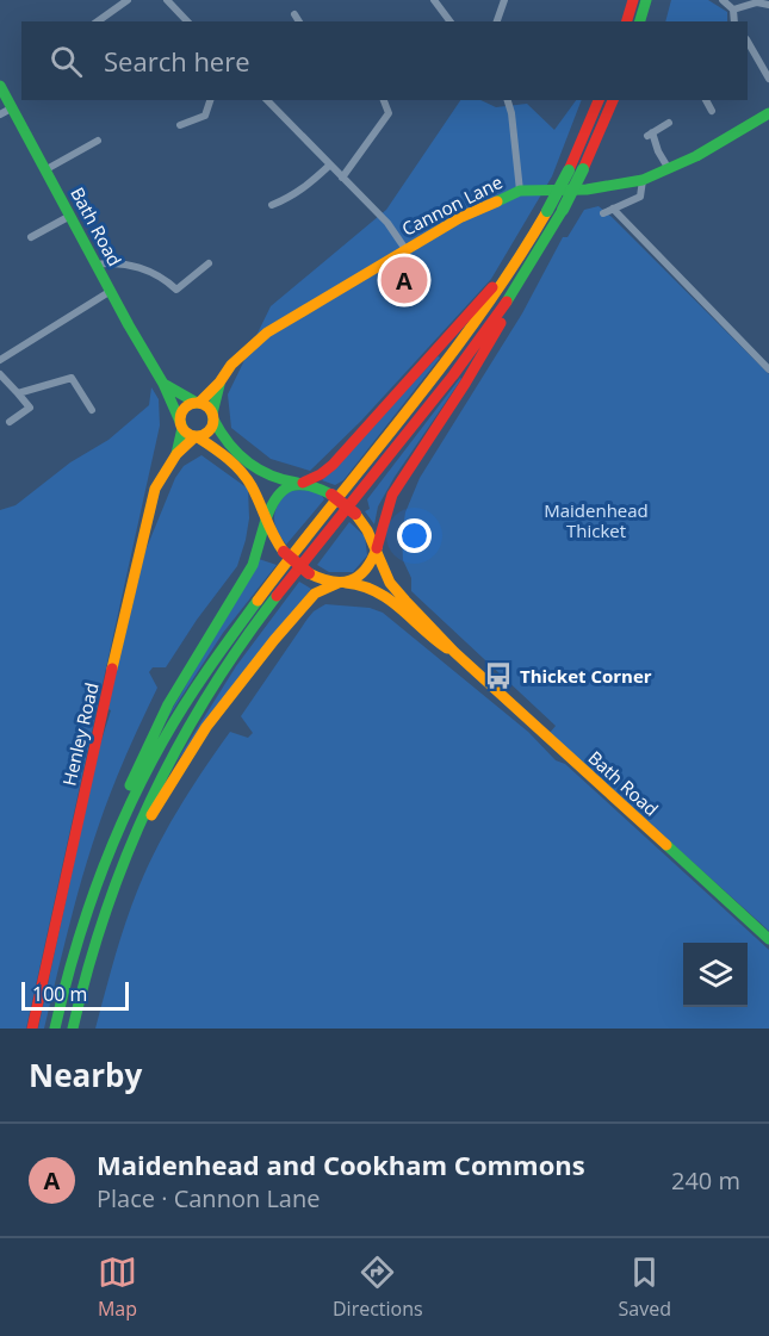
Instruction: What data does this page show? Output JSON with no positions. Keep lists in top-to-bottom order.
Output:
{
  "streets": {
    "main road": ["Cannon Lane", "Bath Road", "Henley Road"]
  },
  "crossings": [
    ["Cannon Lane", "Bath Road"],
    ["Cannon Lane", "Henley Road"],
    ["Bath Road", "Henley Road"]
  ],
  "parks": ["Maidenhead Thicket"],
  "places": {
    "bus stop": ["Thicket Corner"]
  },
  "scale_bar": "100 m",
  "page": {
    "search": "Search here",
    "pins": "A",
    "scale": "100 m",
    "heading": "Nearby",
    "list": [
      {
        "mark": "A",
        "name": "Maidenhead and Cookham Commons",
        "note": "Place · Cannon Lane",
        "value": "240 m"
      }
    ],
    "nav": ["Map", "Directions", "Saved"]
  }
}
